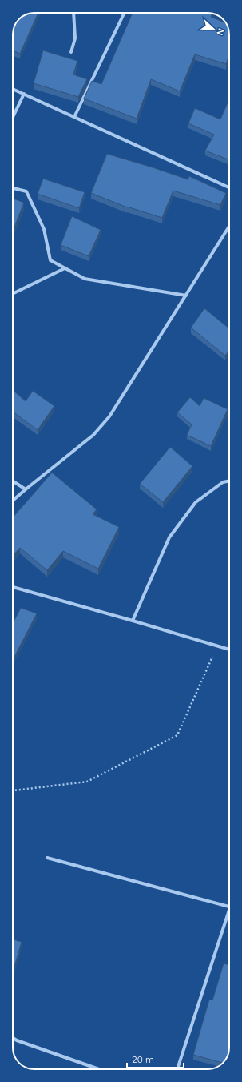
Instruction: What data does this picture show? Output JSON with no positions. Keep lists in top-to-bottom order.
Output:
{
  "scale_bar": "20 m",
  "north": "right"
}
